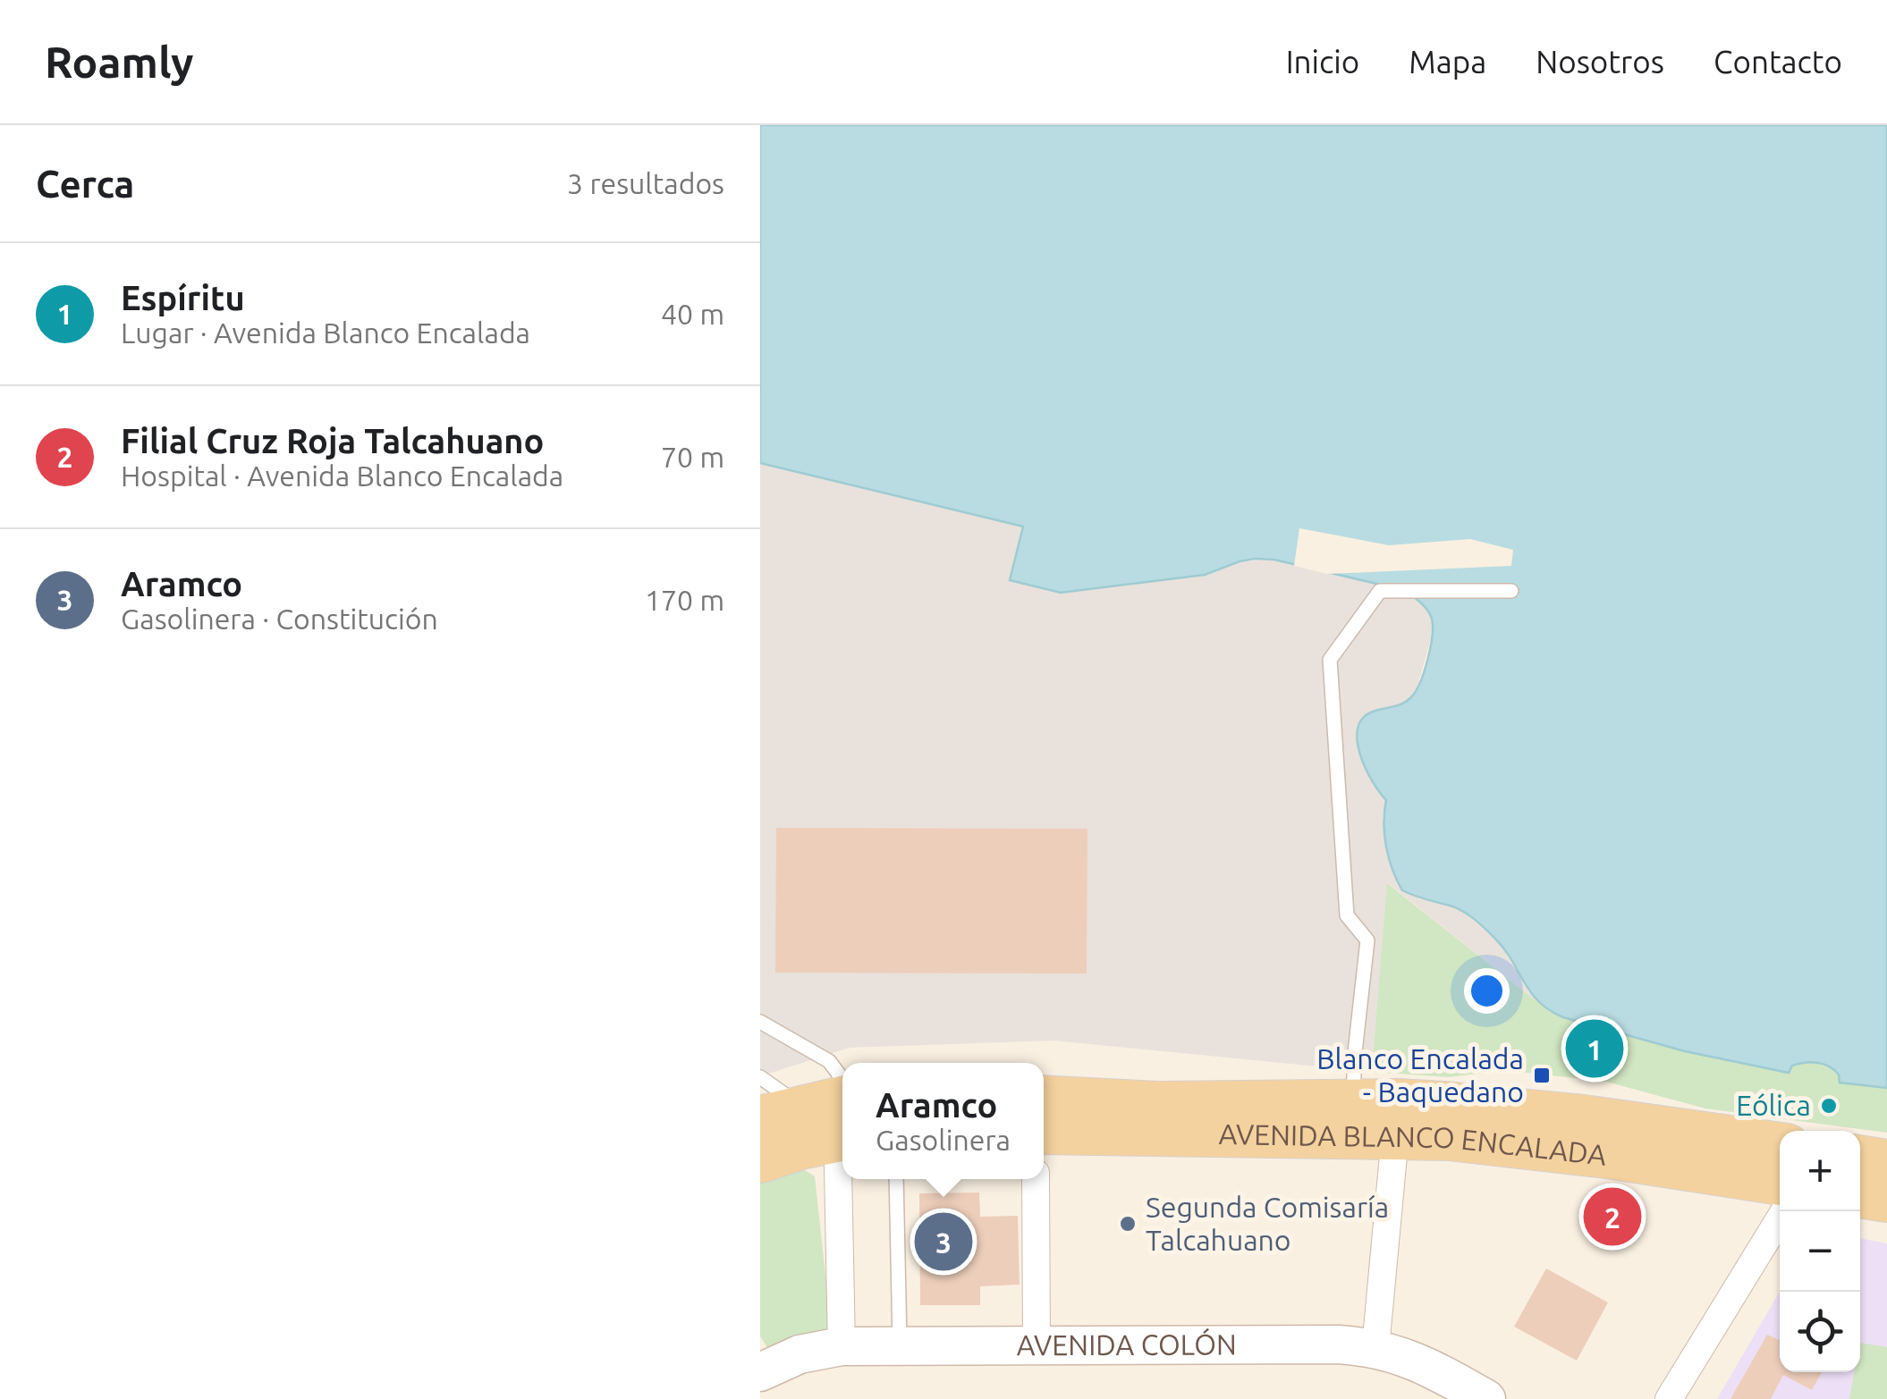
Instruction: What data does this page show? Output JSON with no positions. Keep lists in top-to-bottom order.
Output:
{
  "streets": {
    "main road": ["AVENIDA BLANCO ENCALADA", "AVENIDA COLÓN"]
  },
  "places": {
    "transit": ["Blanco Encalada - Baquedano"],
    "other": ["Eólica", "Segunda Comisaría Talcahuano"]
  },
  "page": {
    "header": "Roamly",
    "nav": [
      "Inicio",
      "Mapa",
      "Nosotros",
      "Contacto"
    ],
    "heading": ["Cerca", "3 resultados"],
    "list": [
      {
        "mark": "1",
        "name": "Espíritu",
        "note": "Lugar · Avenida Blanco Encalada",
        "value": "40 m"
      },
      {
        "mark": "2",
        "name": "Filial Cruz Roja Talcahuano",
        "note": "Hospital · Avenida Blanco Encalada",
        "value": "70 m"
      },
      {
        "mark": "3",
        "name": "Aramco",
        "note": "Gasolinera · Constitución",
        "value": "170 m"
      }
    ],
    "pins": ["1", "2", "3"],
    "popup": ["Aramco", "Gasolinera"],
    "map_buttons": ["+", "−"]
  }
}
